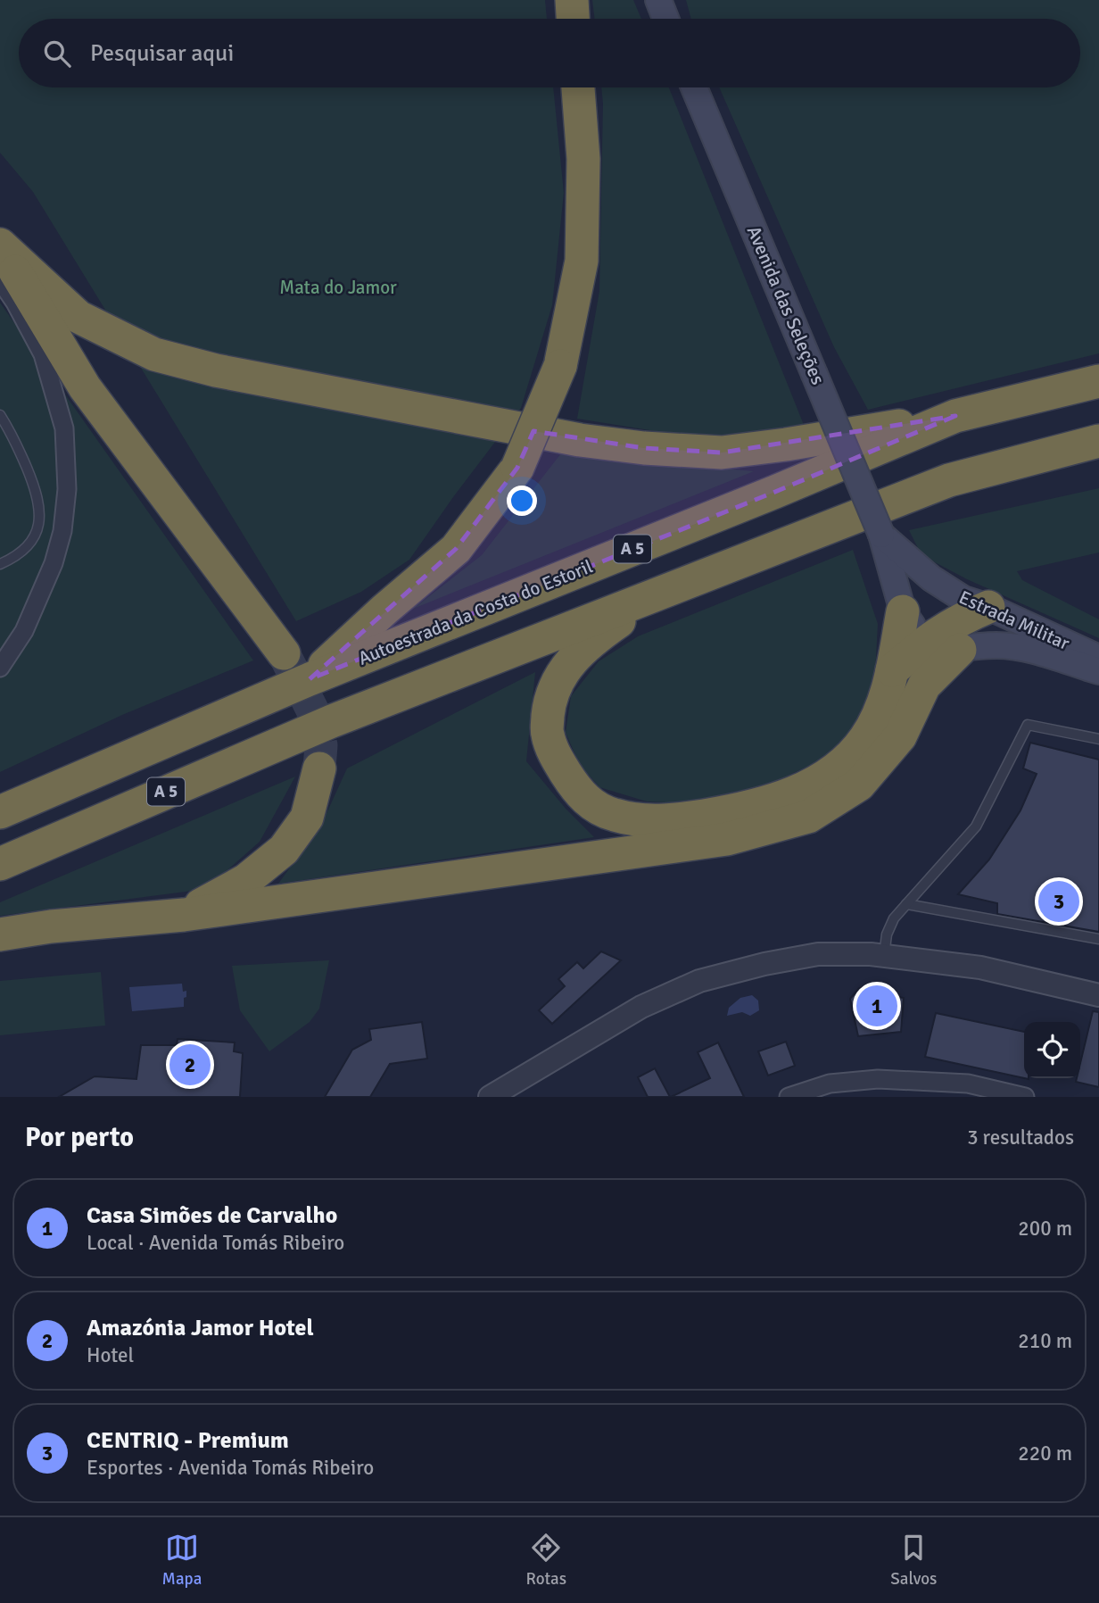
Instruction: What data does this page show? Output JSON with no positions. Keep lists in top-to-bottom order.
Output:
{
  "streets": {
    "highway": ["A 5", "Autoestrada da Costa do Estoril"],
    "main road": ["Avenida das Seleções", "Estrada Militar"]
  },
  "crossings": [
    ["Avenida das Seleções", "Estrada Militar"]
  ],
  "parks": ["Mata do Jamor"],
  "page": {
    "search": "Pesquisar aqui",
    "pins": ["3", "1", "2"],
    "heading": ["Por perto", "3 resultados"],
    "list": [
      {
        "mark": "1",
        "name": "Casa Simões de Carvalho",
        "note": "Local · Avenida Tomás Ribeiro",
        "value": "200 m"
      },
      {
        "mark": "2",
        "name": "Amazónia Jamor Hotel",
        "note": "Hotel",
        "value": "210 m"
      },
      {
        "mark": "3",
        "name": "CENTRIQ - Premium",
        "note": "Esportes · Avenida Tomás Ribeiro",
        "value": "220 m"
      }
    ],
    "nav": ["Mapa", "Rotas", "Salvos"]
  }
}
